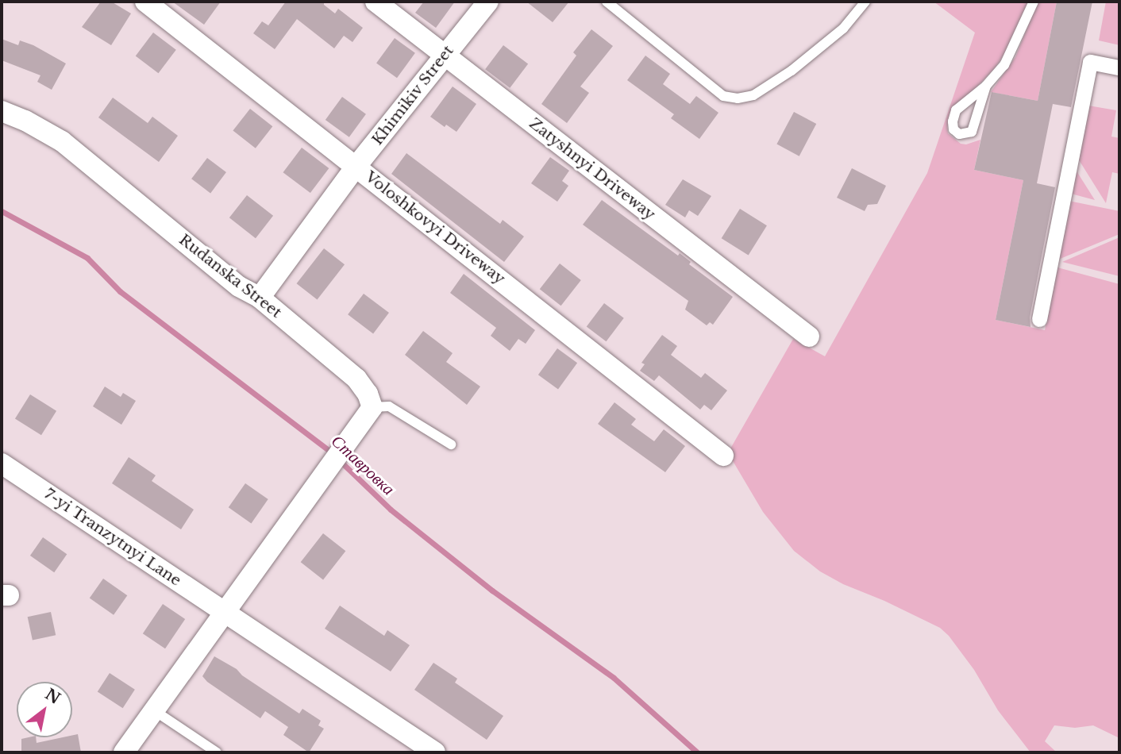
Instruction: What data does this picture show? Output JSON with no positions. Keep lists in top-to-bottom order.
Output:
{
  "streets": {
    "street": [
      "Khimikiv Street",
      "Zatyshnyi Driveway",
      "Voloshkovyi Driveway",
      "Rudanska Street",
      "7-yi Tranzytnyi Lane"
    ]
  },
  "crossings": [
    ["Khimikiv Street", "Zatyshnyi Driveway"],
    ["Khimikiv Street", "Voloshkovyi Driveway"],
    ["Khimikiv Street", "Rudanska Street"]
  ],
  "water": ["Ставровка"],
  "north": "top right"
}
